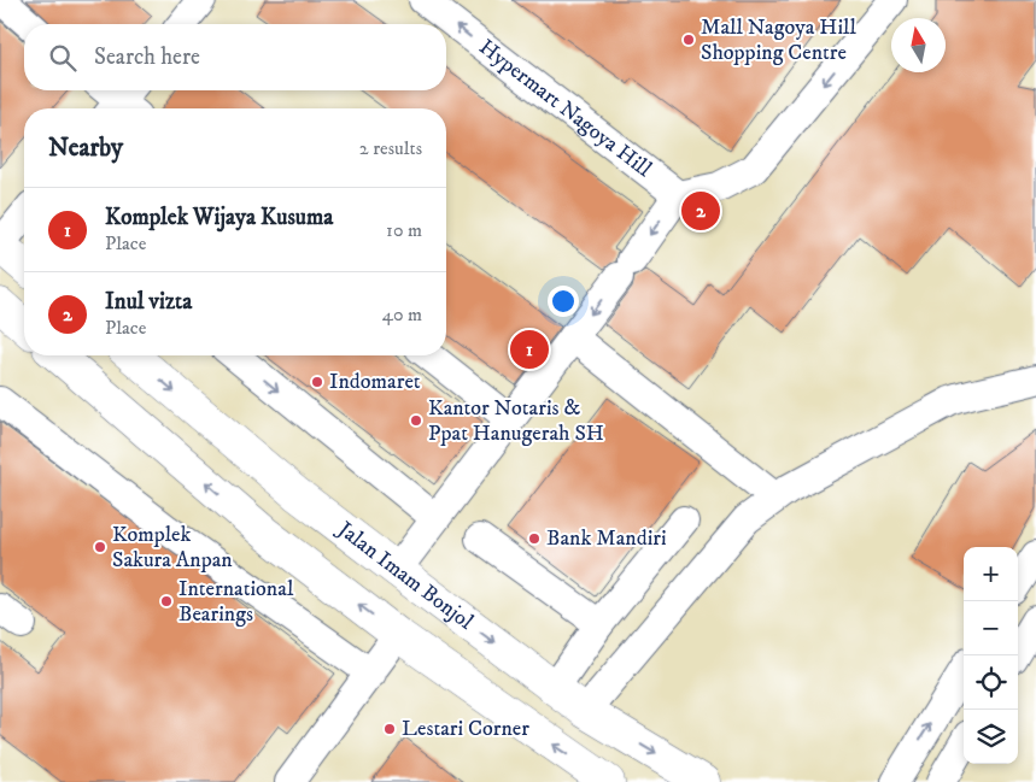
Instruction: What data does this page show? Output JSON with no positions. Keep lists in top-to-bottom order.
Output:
{
  "streets": {
    "main road": ["Jalan Imam Bonjol"],
    "street": ["Hypermart Nagoya Hill"]
  },
  "one_way": ["Hypermart Nagoya Hill"],
  "places": [
    "Mall Nagoya Hill Shopping Centre",
    "Indomaret",
    "Kantor Notaris & Ppat Hanugerah SH",
    "Bank Mandiri",
    "Komplek Sakura Anpan",
    "International Bearings",
    "Lestari Corner"
  ],
  "north": "top",
  "page": {
    "search": "Search here",
    "heading": ["Nearby", "2 results"],
    "list": [
      {
        "mark": "1",
        "name": "Komplek Wijaya Kusuma",
        "note": "Place",
        "value": "10 m"
      },
      {
        "mark": "2",
        "name": "Inul vizta",
        "note": "Place",
        "value": "40 m"
      }
    ],
    "pins": ["2", "1"],
    "map_buttons": ["+", "−"]
  }
}
